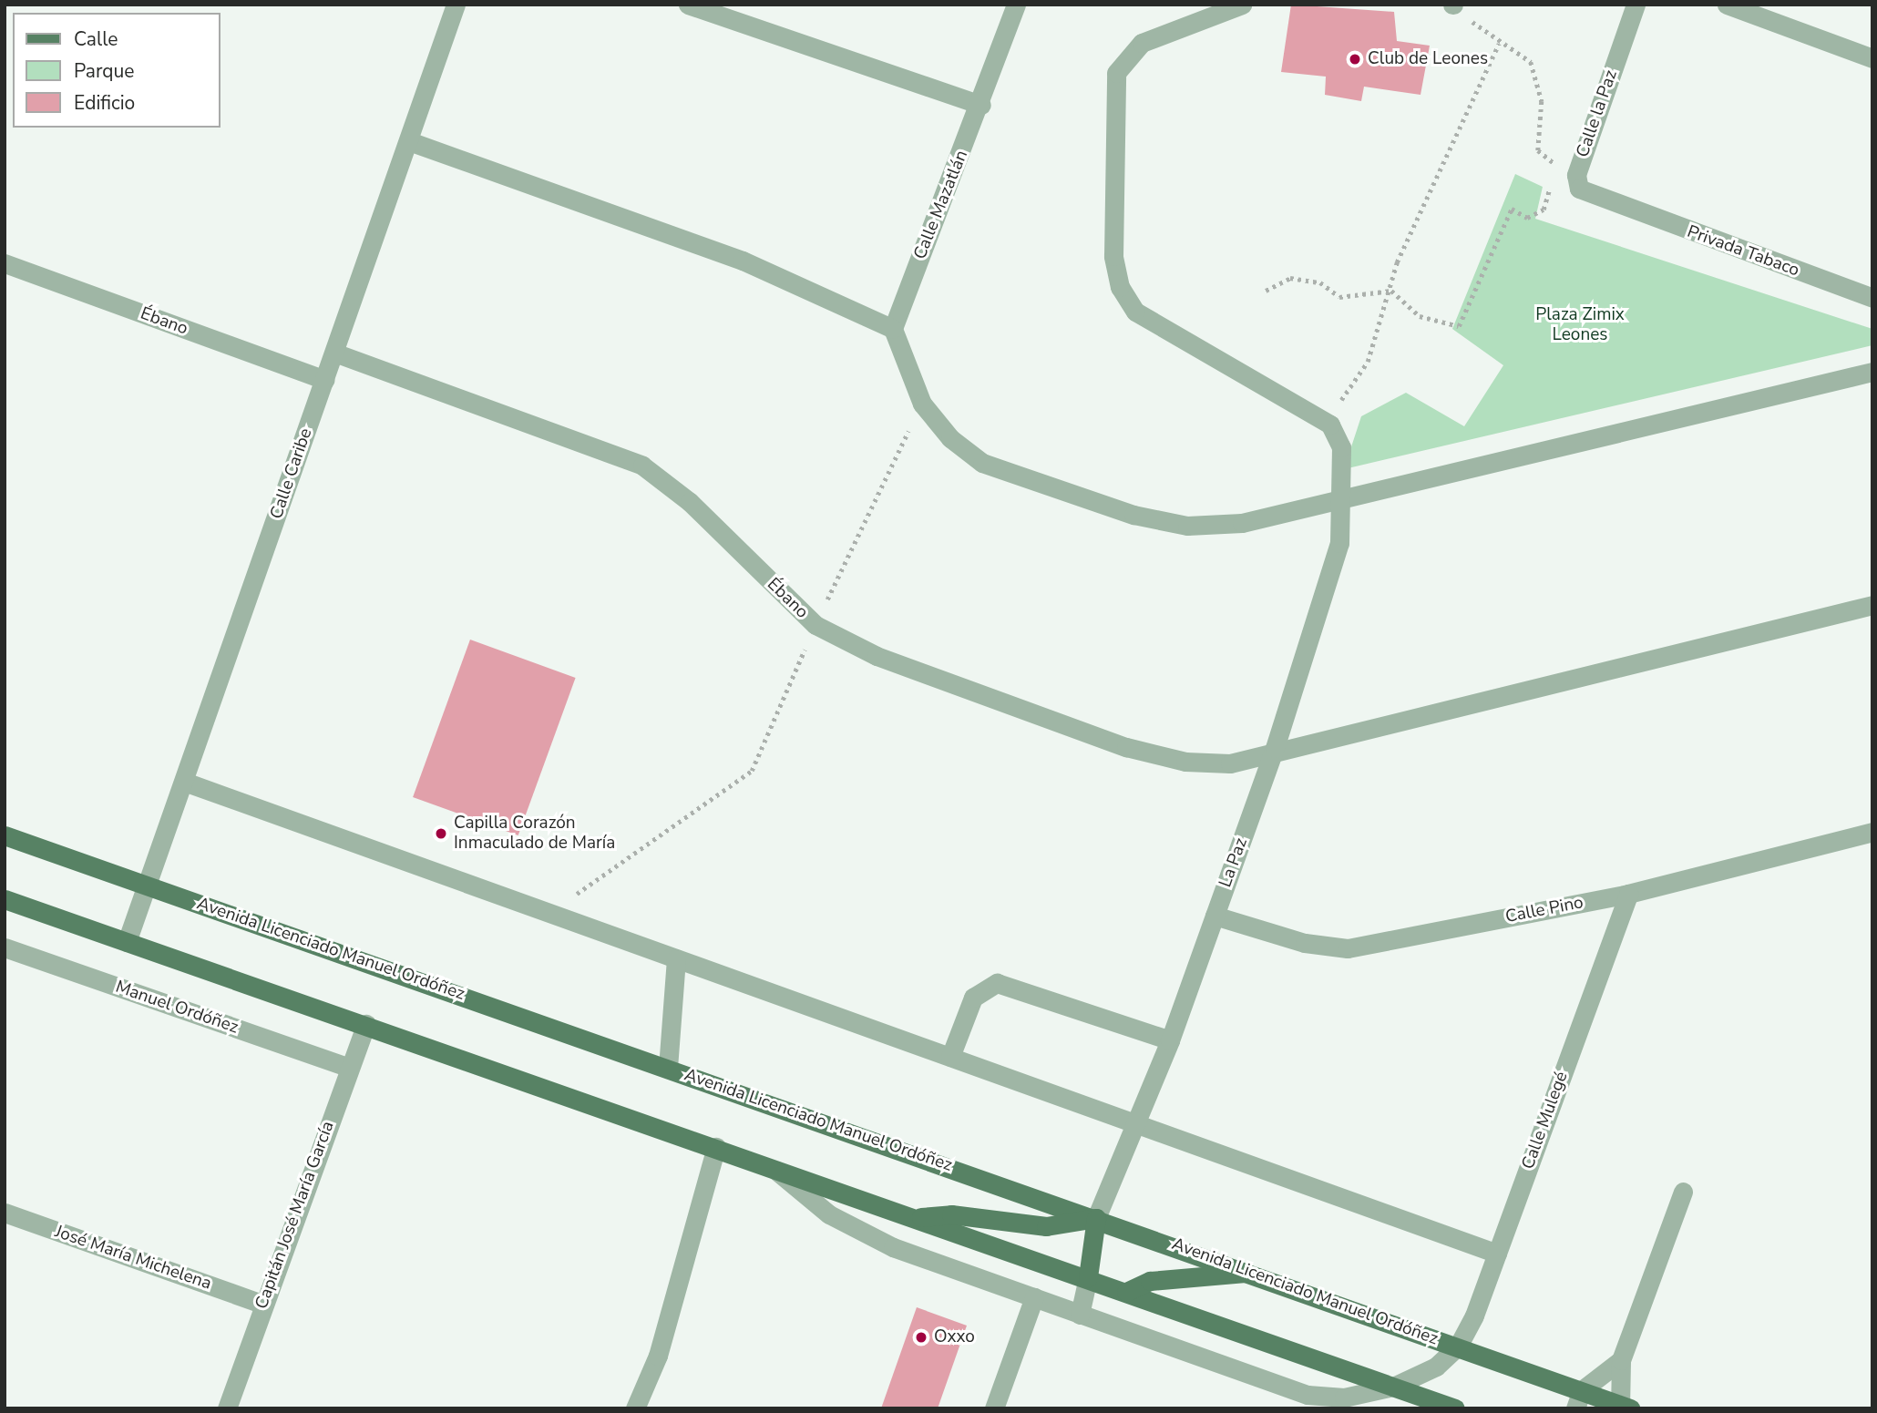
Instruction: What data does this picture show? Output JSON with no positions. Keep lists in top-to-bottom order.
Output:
{
  "streets": {
    "main road": ["Avenida Licenciado Manuel Ordóñez"],
    "street": [
      "Calle la Paz",
      "Calle Mazatlán",
      "Privada Tabaco",
      "Ébano",
      "Calle Caribe",
      "La Paz",
      "Calle Pino",
      "Manuel Ordóñez",
      "Calle Mulegé",
      "Capitán José María García",
      "José María Michelena"
    ]
  },
  "crossings": [
    ["Calle la Paz", "Privada Tabaco"],
    ["Ébano", "Calle Caribe"],
    ["Ébano", "La Paz"],
    ["Calle Caribe", "Avenida Licenciado Manuel Ordóñez"],
    ["La Paz", "Calle Pino"],
    ["La Paz", "Avenida Licenciado Manuel Ordóñez"],
    ["Calle Pino", "Calle Mulegé"],
    ["Avenida Licenciado Manuel Ordóñez", "Calle Mulegé"],
    ["Manuel Ordóñez", "Capitán José María García"],
    ["Capitán José María García", "José María Michelena"]
  ],
  "parks": ["Plaza Zimix Leones"],
  "places": ["Club de Leones", "Capilla Corazón Inmaculado de María", "Oxxo"],
  "legend": ["Calle", "Parque", "Edificio"]
}
